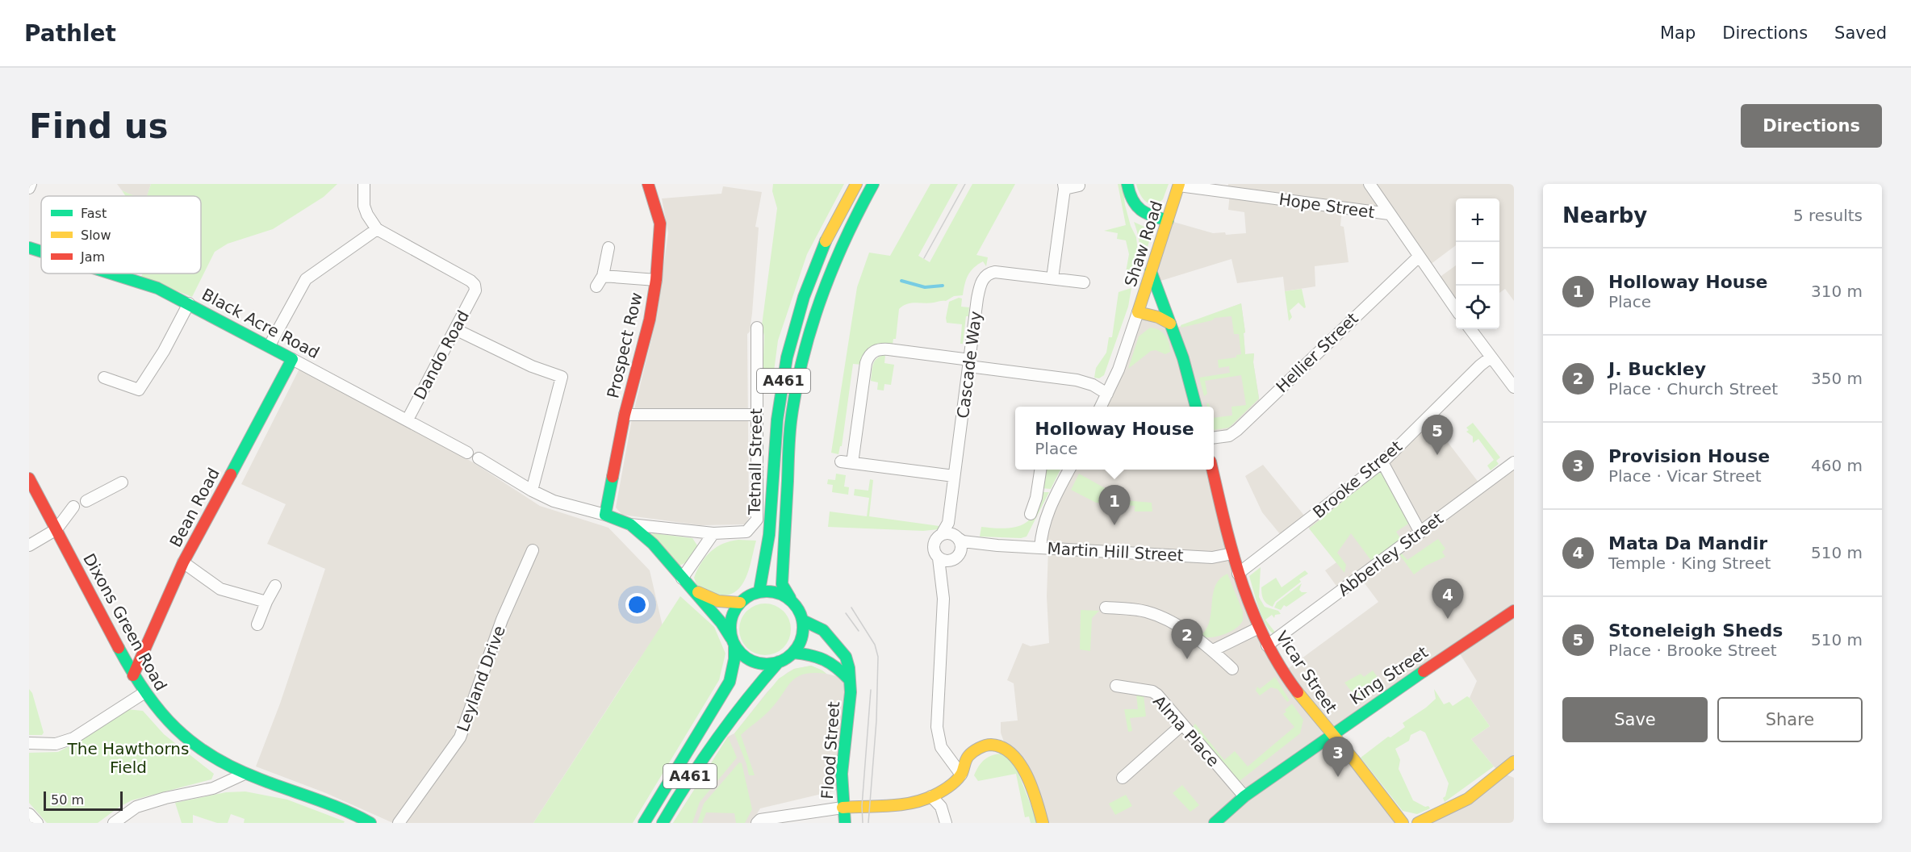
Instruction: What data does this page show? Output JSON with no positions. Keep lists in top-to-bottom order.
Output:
{
  "streets": {
    "main road": [
      "Shaw Road",
      "Black Acre Road",
      "Prospect Row",
      "A461",
      "Bean Road",
      "Dixons Green Road",
      "Vicar Street",
      "King Street",
      "Flood Street"
    ],
    "street": [
      "Hope Street",
      "Hellier Street",
      "Dando Road",
      "Cascade Way",
      "Tetnall Street",
      "Brooke Street",
      "Martin Hill Street",
      "Abberley Street",
      "Leyland Drive",
      "Alma Place"
    ]
  },
  "crossings": [
    ["Hope Street", "Shaw Road"],
    ["Black Acre Road", "Dando Road"],
    ["Black Acre Road", "Bean Road"],
    ["Cascade Way", "Martin Hill Street"],
    ["A461", "Flood Street"],
    ["Brooke Street", "Vicar Street"],
    ["Bean Road", "Dixons Green Road"],
    ["Martin Hill Street", "Vicar Street"],
    ["Abberley Street", "Vicar Street"],
    ["Vicar Street", "King Street"],
    ["King Street", "Alma Place"]
  ],
  "parks": ["The Hawthorns Field"],
  "legend": ["Fast", "Slow", "Jam"],
  "scale_bar": "50 m",
  "page": {
    "header": "Pathlet",
    "nav": ["Map", "Directions", "Saved"],
    "buttons": [
      "Directions",
      ["Save", "Share"]
    ],
    "title": "Find us",
    "heading": ["Nearby", "5 results"],
    "map_buttons": ["+", "−"],
    "list": [
      {
        "mark": "1",
        "name": "Holloway House",
        "note": "Place",
        "value": "310 m"
      },
      {
        "mark": "2",
        "name": "J. Buckley",
        "note": "Place · Church Street",
        "value": "350 m"
      },
      {
        "mark": "3",
        "name": "Provision House",
        "note": "Place · Vicar Street",
        "value": "460 m"
      },
      {
        "mark": "4",
        "name": "Mata Da Mandir",
        "note": "Temple · King Street",
        "value": "510 m"
      },
      {
        "mark": "5",
        "name": "Stoneleigh Sheds",
        "note": "Place · Brooke Street",
        "value": "510 m"
      }
    ],
    "popup": ["Holloway House", "Place"],
    "pins": [
      "5",
      "1",
      "4",
      "2",
      "3"
    ],
    "scale": "50 m"
  }
}
